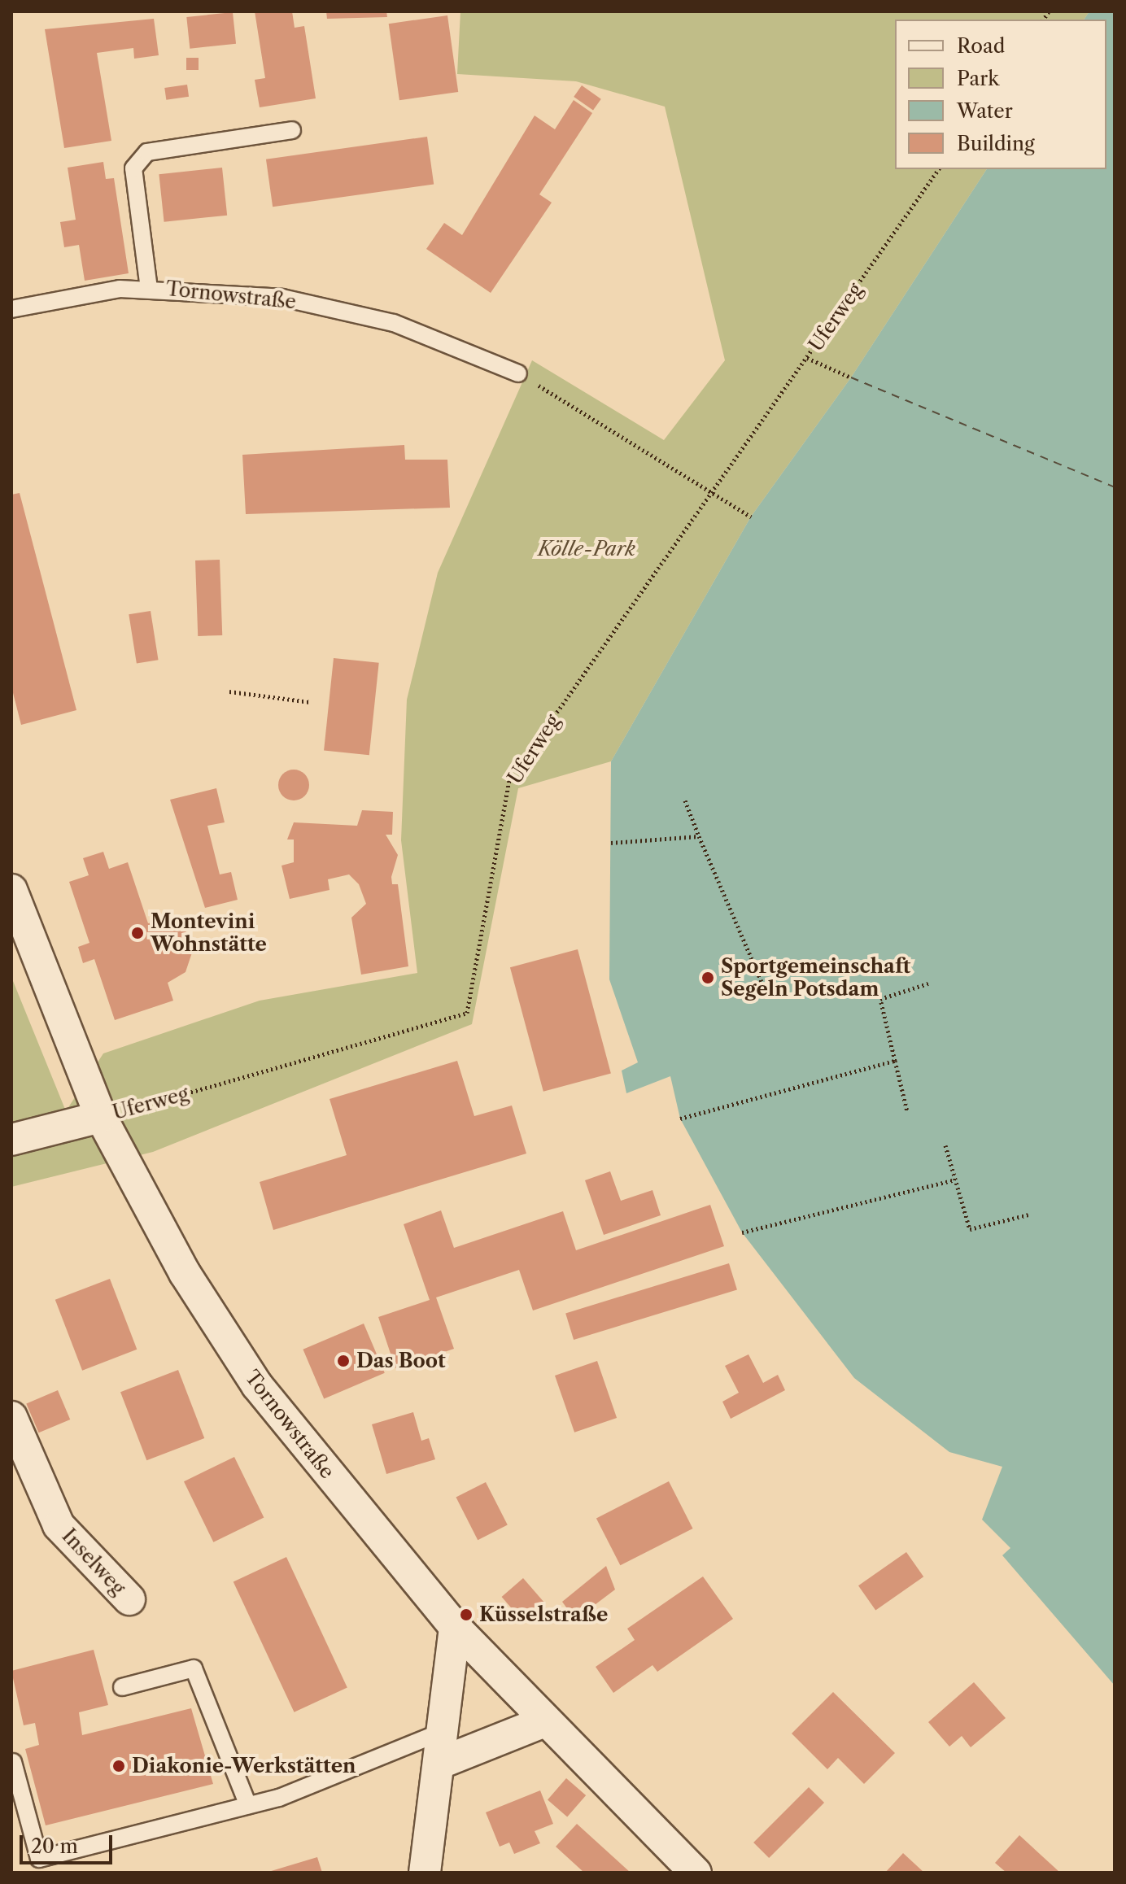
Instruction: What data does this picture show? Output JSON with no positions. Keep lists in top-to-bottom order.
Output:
{
  "streets": {
    "street": ["Tornowstraße", "Uferweg", "Inselweg"]
  },
  "crossings": [
    ["Tornowstraße", "Uferweg"]
  ],
  "parks": ["Kölle-Park"],
  "places": [
    "Montevini Wohnstätte",
    "Sportgemeinschaft Segeln Potsdam",
    "Das Boot",
    "Küsselstraße",
    "Diakonie-Werkstätten"
  ],
  "legend": [
    "Road",
    "Park",
    "Water",
    "Building"
  ],
  "scale_bar": "20 m"
}
